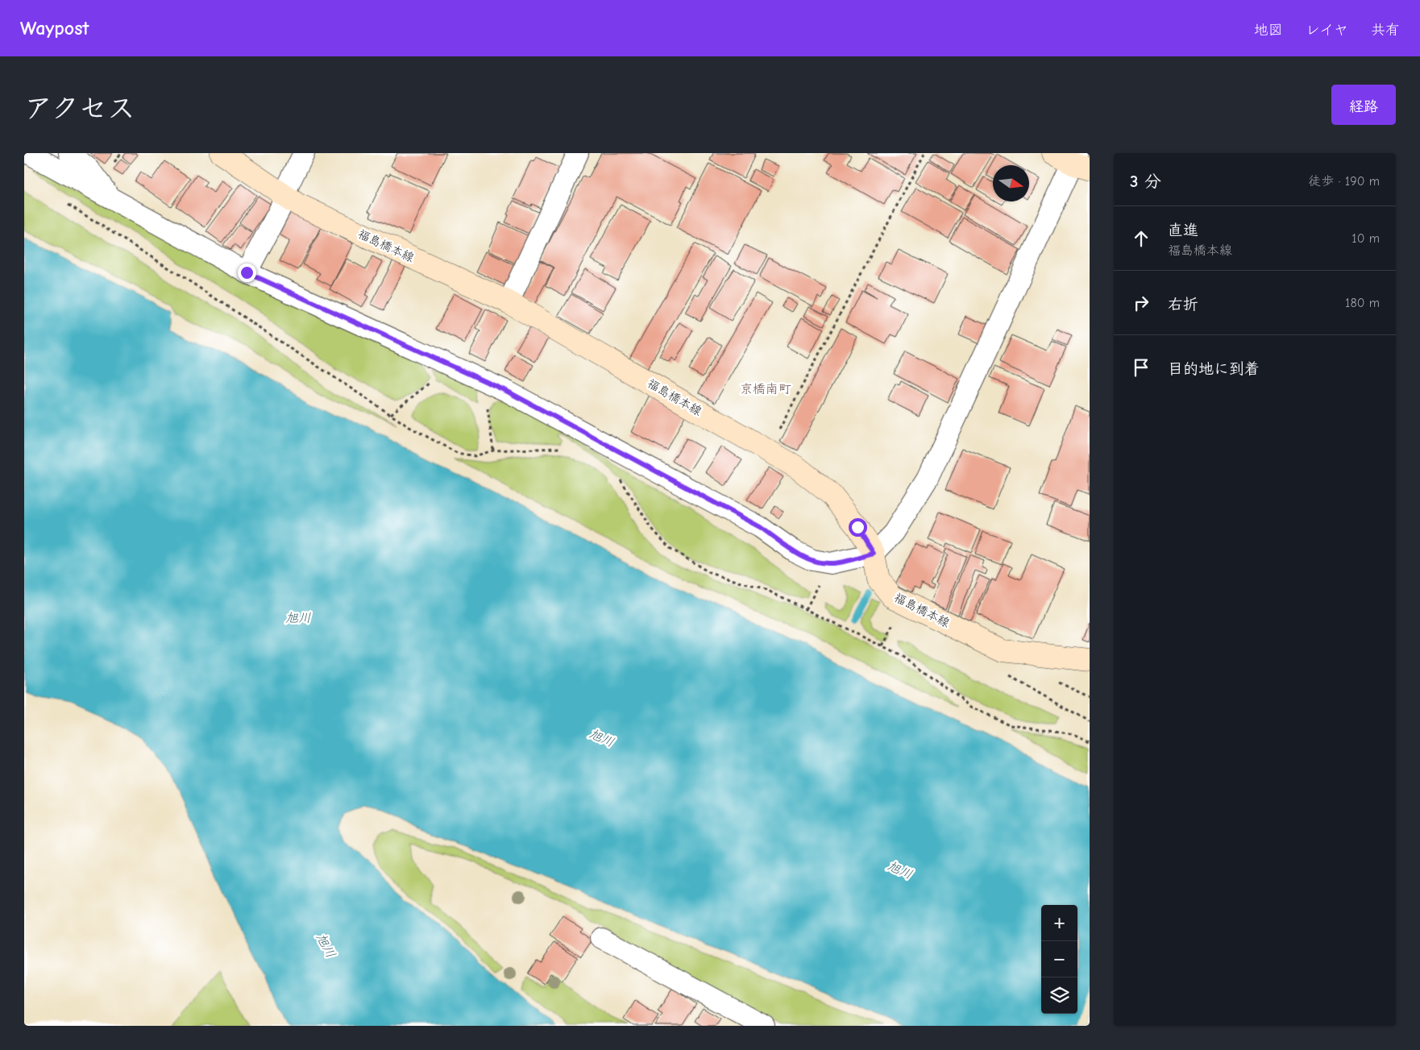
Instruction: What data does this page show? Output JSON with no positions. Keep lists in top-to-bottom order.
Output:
{
  "streets": {
    "main road": ["福島橋本線"]
  },
  "districts": ["京橋南町"],
  "water": ["旭川"],
  "north": "right",
  "page": {
    "header": "Waypost",
    "nav": ["地図", "レイヤ", "共有"],
    "title": "アクセス",
    "buttons": "経路",
    "heading": ["3 分", "徒歩 · 190 m"],
    "list": [
      ["直進", "福島橋本線", "10 m"],
      ["右折", "180 m"],
      "目的地に到着"
    ],
    "map_buttons": ["+", "−"]
  }
}
